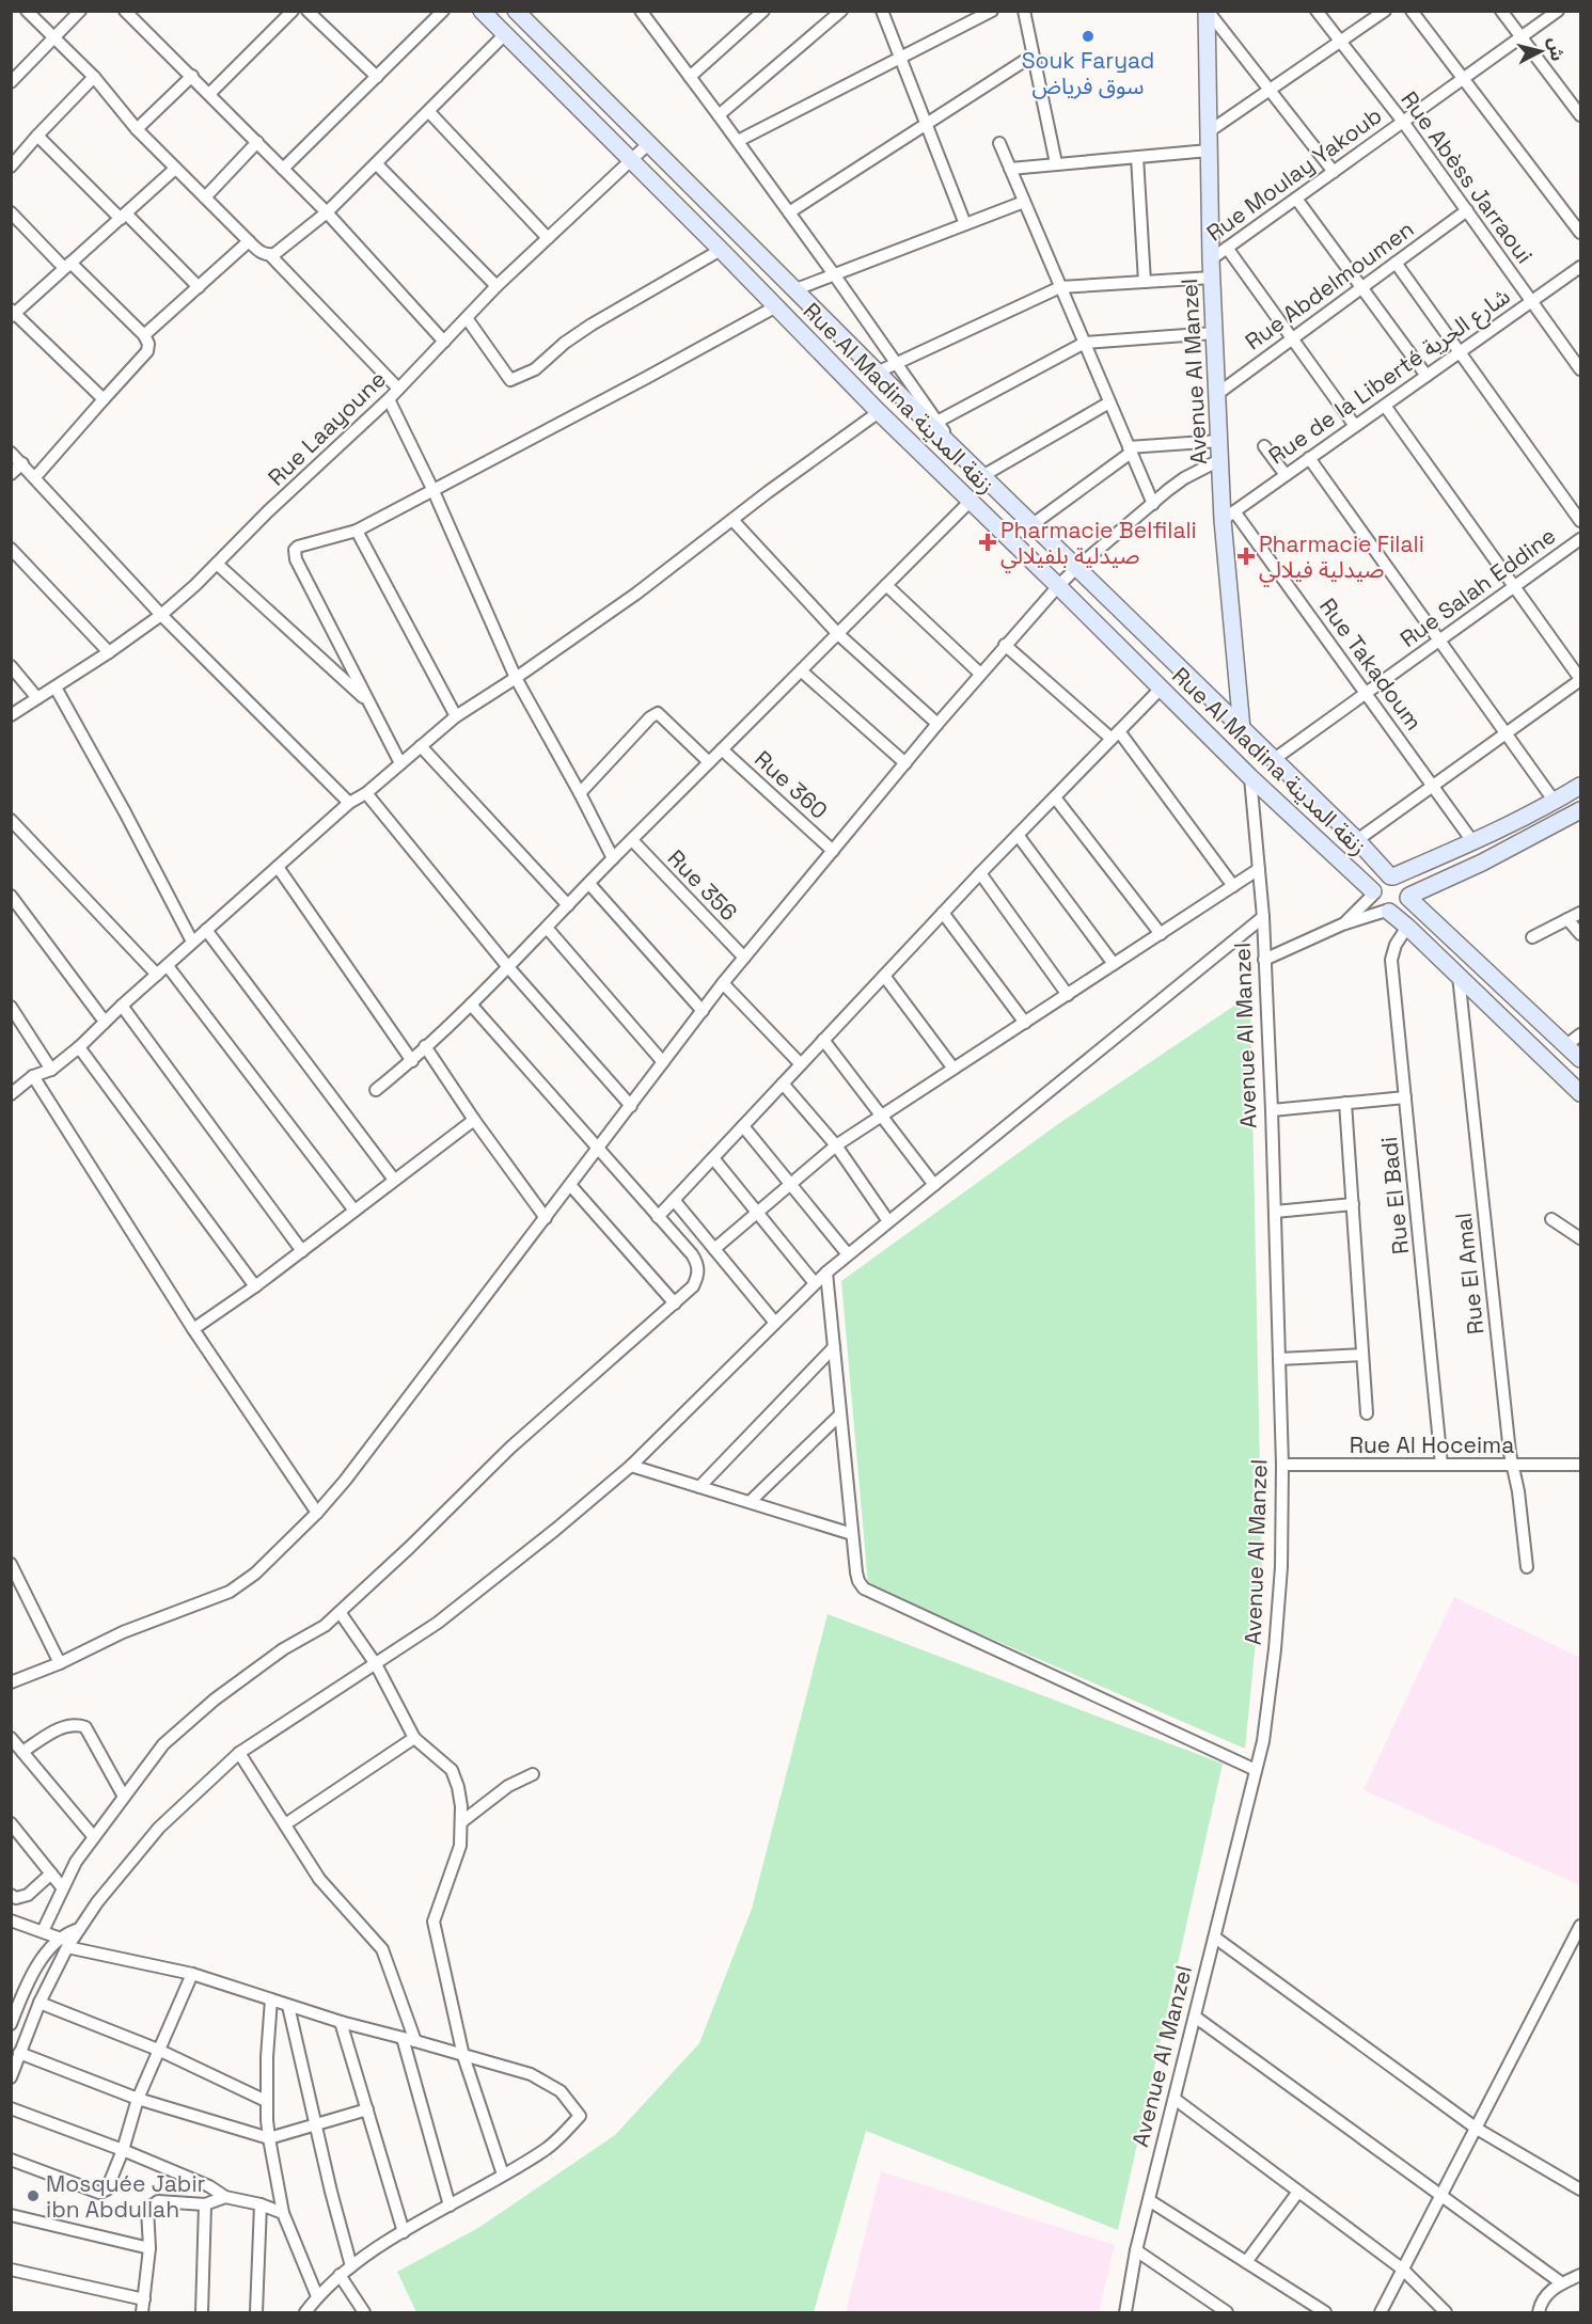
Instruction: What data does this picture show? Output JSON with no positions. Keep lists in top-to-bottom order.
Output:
{
  "streets": {
    "main road": ["Avenue Al Manzel", "Rue Al Madina زنقة المدينة"],
    "street": [
      "Rue Moulay Yakoub",
      "Rue Abèss Jarraoui",
      "Rue Abdelmoumen",
      "Rue de la Liberté شارع الحرية",
      "Rue Laayoune",
      "Rue Salah Eddine",
      "Rue Takadoum",
      "Rue 360",
      "Rue 356",
      "Rue El Badi",
      "Rue El Amal",
      "Rue Al Hoceima"
    ]
  },
  "crossings": [
    ["Rue Moulay Yakoub", "Rue Abèss Jarraoui"],
    ["Rue Moulay Yakoub", "Avenue Al Manzel"],
    ["Rue Abèss Jarraoui", "Rue Abdelmoumen"],
    ["Rue Abèss Jarraoui", "Rue de la Liberté شارع الحرية"],
    ["Rue Abdelmoumen", "Avenue Al Manzel"],
    ["Avenue Al Manzel", "Rue de la Liberté شارع الحرية"],
    ["Avenue Al Manzel", "Rue Al Madina زنقة المدينة"],
    ["Avenue Al Manzel", "Rue Takadoum"],
    ["Avenue Al Manzel", "Rue Al Hoceima"],
    ["Rue de la Liberté شارع الحرية", "Rue Takadoum"],
    ["Rue Al Madina زنقة المدينة", "Rue Laayoune"],
    ["Rue Al Madina زنقة المدينة", "Rue Salah Eddine"],
    ["Rue Salah Eddine", "Rue Takadoum"],
    ["Rue El Badi", "Rue Al Hoceima"],
    ["Rue El Amal", "Rue Al Hoceima"]
  ],
  "places": {
    "other": ["Souk Faryad سوق فرياض", "Mosquée Jabir ibn Abdullah"],
    "health": ["Pharmacie Belfilali صيدلية بلفيلالي", "Pharmacie Filali صيدلية فيلالي"]
  },
  "north": "right"
}
